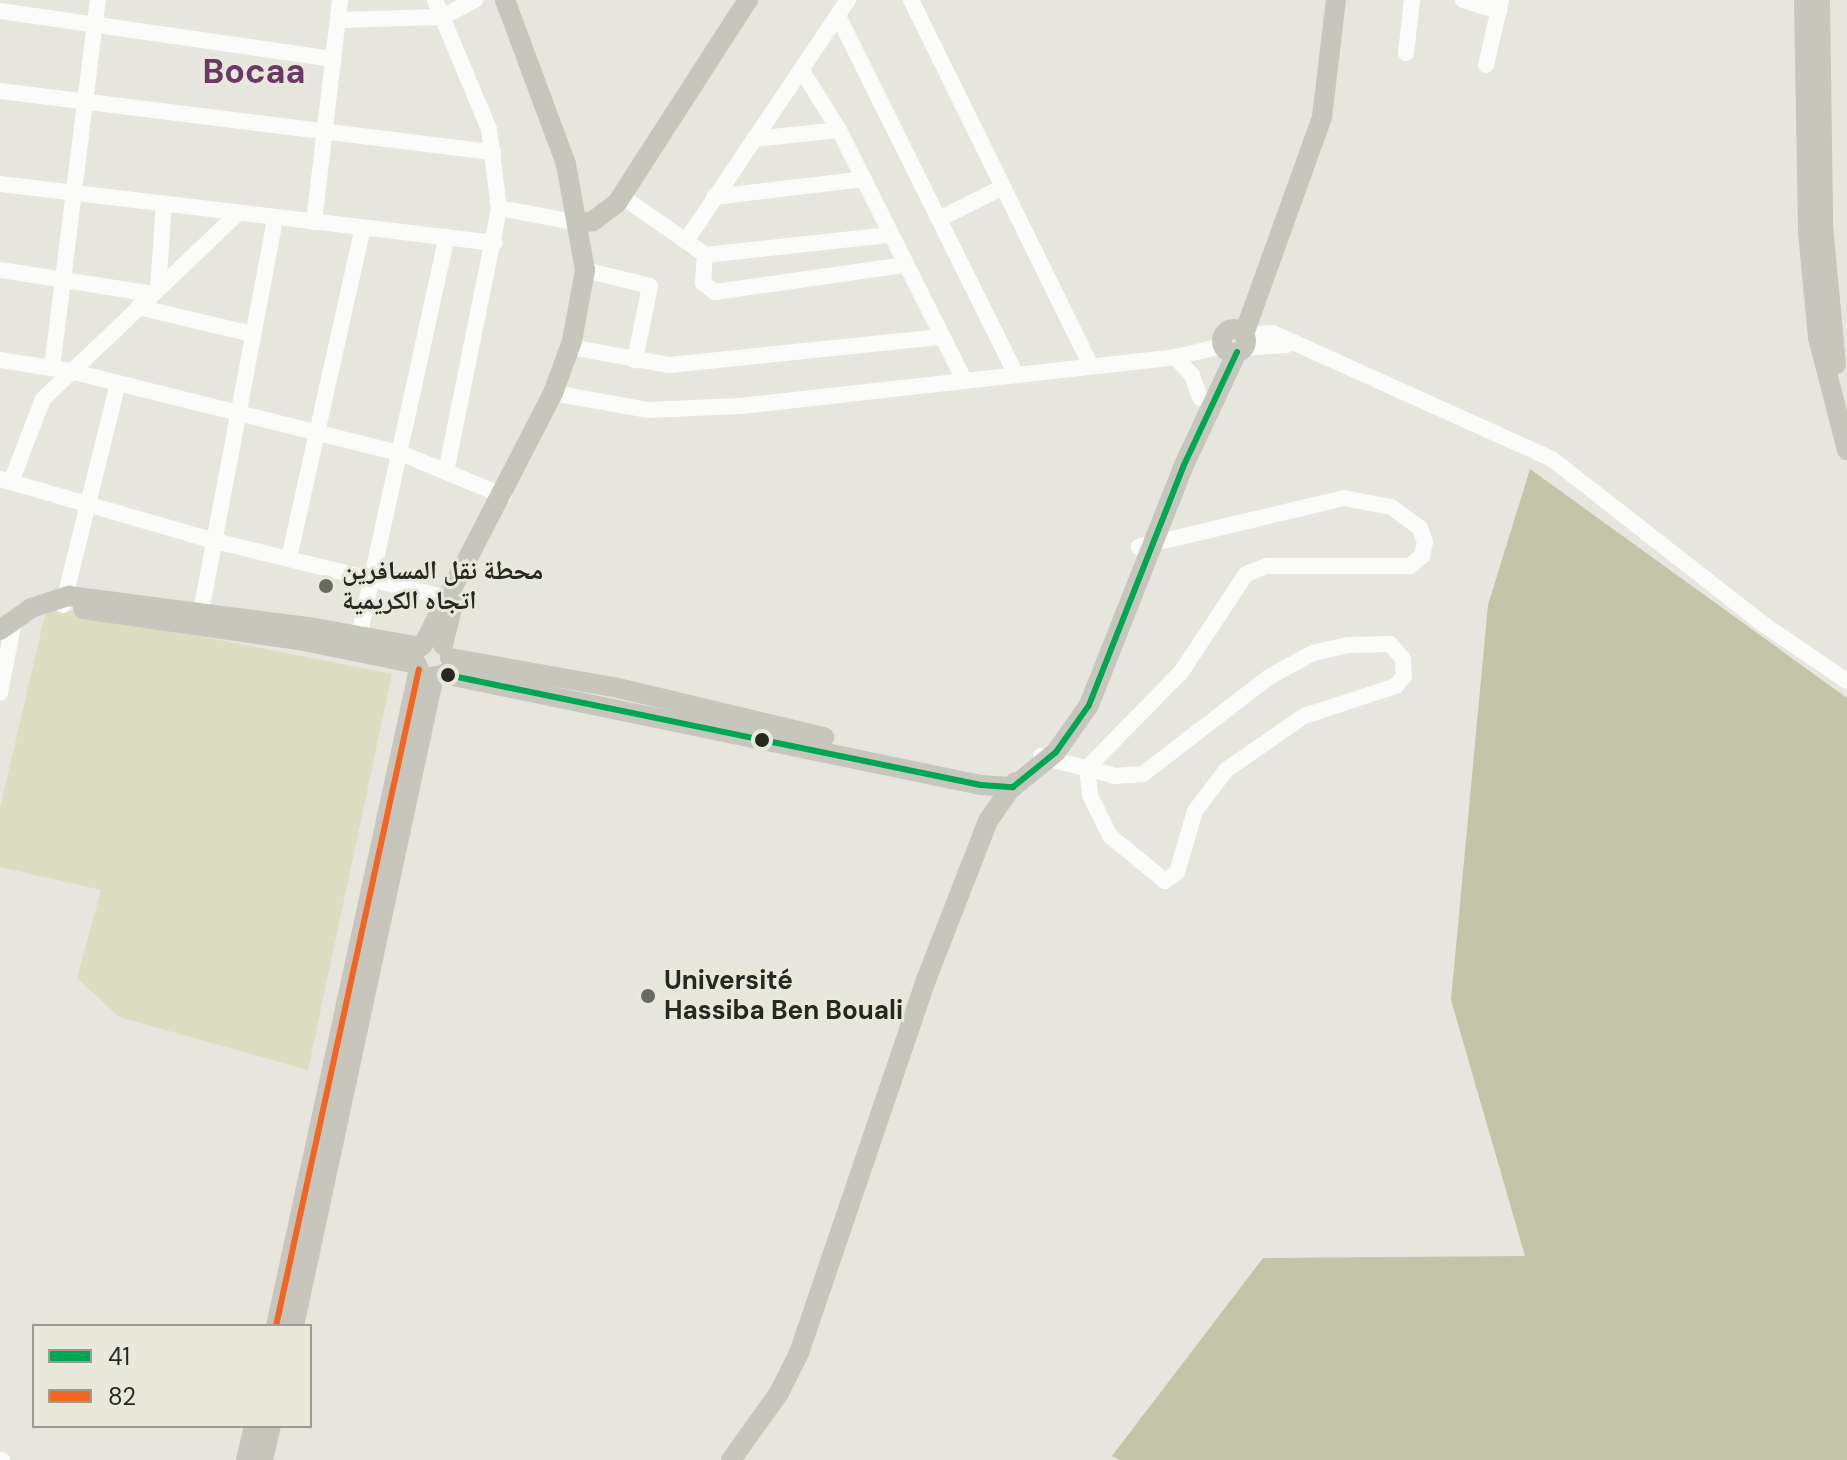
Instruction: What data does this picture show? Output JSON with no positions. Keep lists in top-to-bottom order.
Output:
{
  "districts": ["Bocaa"],
  "places": ["محطة نقل المسافرين اتجاه الكريمية", "Université Hassiba Ben Bouali"],
  "lines": ["transit line 41", "transit line 82"],
  "legend": ["41", "82"]
}
